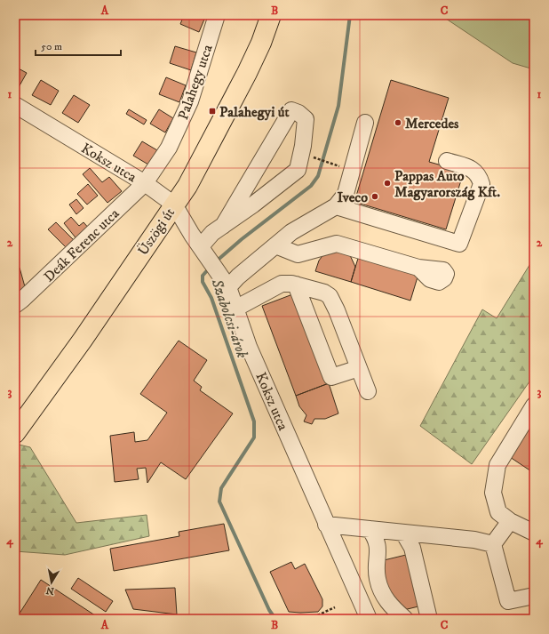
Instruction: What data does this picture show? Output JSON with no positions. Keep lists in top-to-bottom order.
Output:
{
  "streets": {
    "main road": ["Üszögi út"],
    "street": ["Palahegy utca", "Koksz utca", "Deák Ferenc utca"]
  },
  "crossings": [
    ["Palahegy utca", "Koksz utca"],
    ["Palahegy utca", "Deák Ferenc utca"],
    ["Koksz utca", "Üszögi út"],
    ["Koksz utca", "Deák Ferenc utca"]
  ],
  "water": ["Szabolcsi-árok"],
  "places": {
    "transit": ["Palahegyi út"],
    "other": ["Mercedes", "Pappas Auto Magyarország Kft.", "Iveco"]
  },
  "scale_bar": "50 m",
  "north": "bottom",
  "grid": {
    "columns": ["A", "B", "C"],
    "rows": [
      "1",
      "2",
      "3",
      "4"
    ]
  }
}
